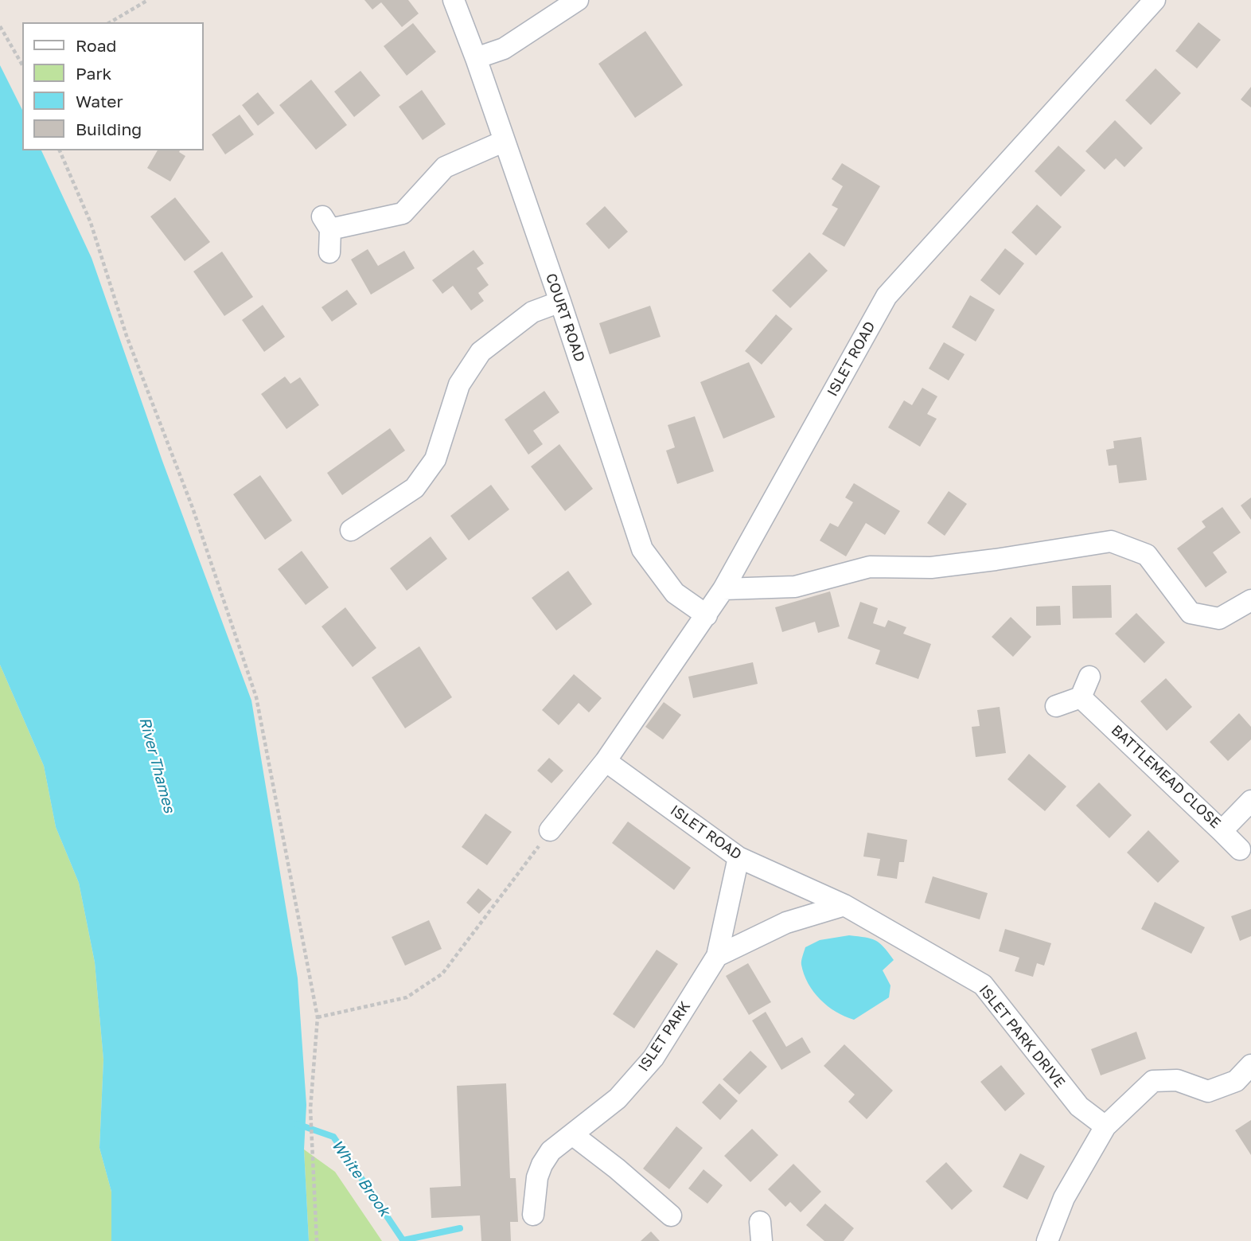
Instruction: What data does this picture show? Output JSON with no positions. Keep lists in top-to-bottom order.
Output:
{
  "streets": {
    "street": [
      "COURT ROAD",
      "ISLET ROAD",
      "BATTLEMEAD CLOSE",
      "ISLET PARK",
      "ISLET PARK DRIVE"
    ]
  },
  "crossings": [
    ["COURT ROAD", "ISLET ROAD"],
    ["ISLET ROAD", "ISLET PARK"],
    ["ISLET ROAD", "ISLET PARK DRIVE"]
  ],
  "water": ["River Thames", "White Brook"],
  "legend": [
    "Road",
    "Park",
    "Water",
    "Building"
  ]
}
